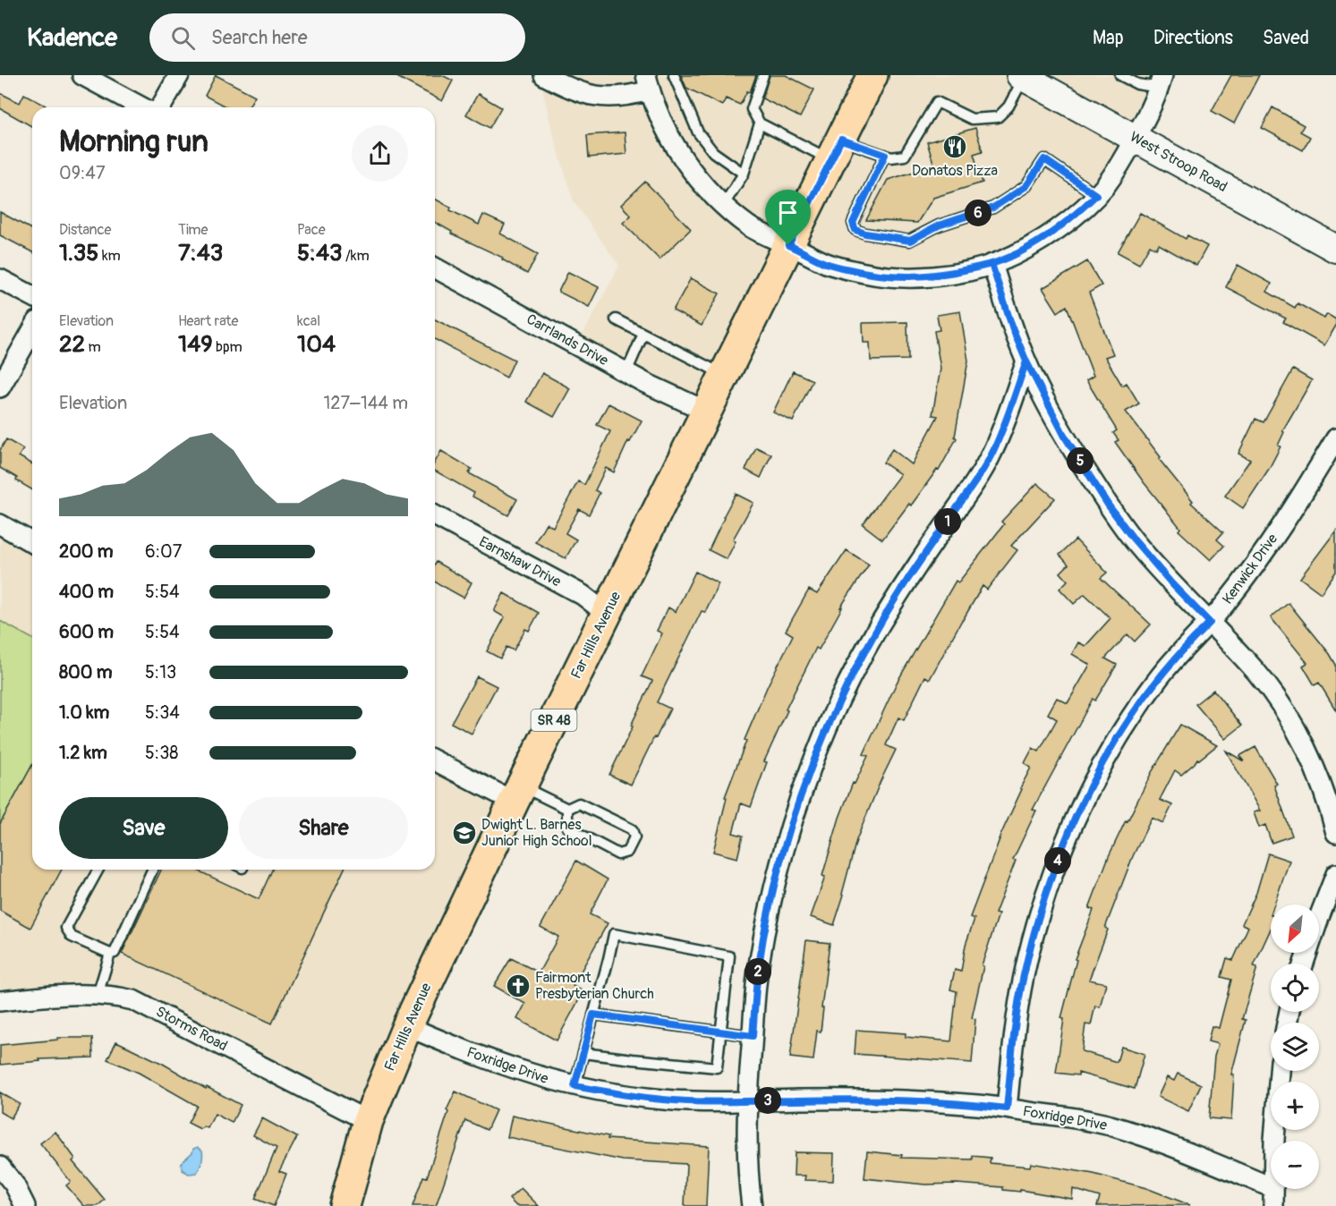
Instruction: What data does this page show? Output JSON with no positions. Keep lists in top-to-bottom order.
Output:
{
  "streets": {
    "main road": ["West Stroop Road", "Far Hills Avenue", "SR 48"],
    "street": [
      "Carrlands Drive",
      "Earnshaw Drive",
      "Kenwick Drive",
      "Storms Road",
      "Foxridge Drive"
    ]
  },
  "crossings": [
    ["Carrlands Drive", "Far Hills Avenue"],
    ["Earnshaw Drive", "Far Hills Avenue"],
    ["Kenwick Drive", "Foxridge Drive"],
    ["Far Hills Avenue", "Storms Road"],
    ["Far Hills Avenue", "Foxridge Drive"]
  ],
  "places": {
    "restaurant": ["Donatos Pizza"],
    "school or university": ["Dwight L. Barnes Junior High School"],
    "church": ["Fairmont Presbyterian Church"]
  },
  "north": "bottom left",
  "page": {
    "header": "Kadence",
    "search": "Search here",
    "nav": ["Map", "Directions", "Saved"],
    "heading": ["Morning run", "09:47"],
    "stats": [
      ["Distance", "1.35 km"],
      ["Time", "7:43"],
      ["Pace", "5:43 /km"],
      ["Elevation", "22 m"],
      ["Heart rate", "149 bpm"],
      ["kcal", "104"]
    ],
    "pins": [
      "6",
      "5",
      "1",
      "4",
      "2",
      "3"
    ],
    "chart": ["Elevation", "127–144 m"],
    "list": [
      {
        "name": "200 m",
        "note": "6:07"
      },
      {
        "name": "400 m",
        "note": "5:54"
      },
      {
        "name": "600 m",
        "note": "5:54"
      },
      {
        "name": "800 m",
        "note": "5:13"
      },
      {
        "name": "1.0 km",
        "note": "5:34"
      },
      {
        "name": "1.2 km",
        "note": "5:38"
      }
    ],
    "buttons": ["Save", "Share"],
    "map_buttons": ["+", "−"]
  }
}
